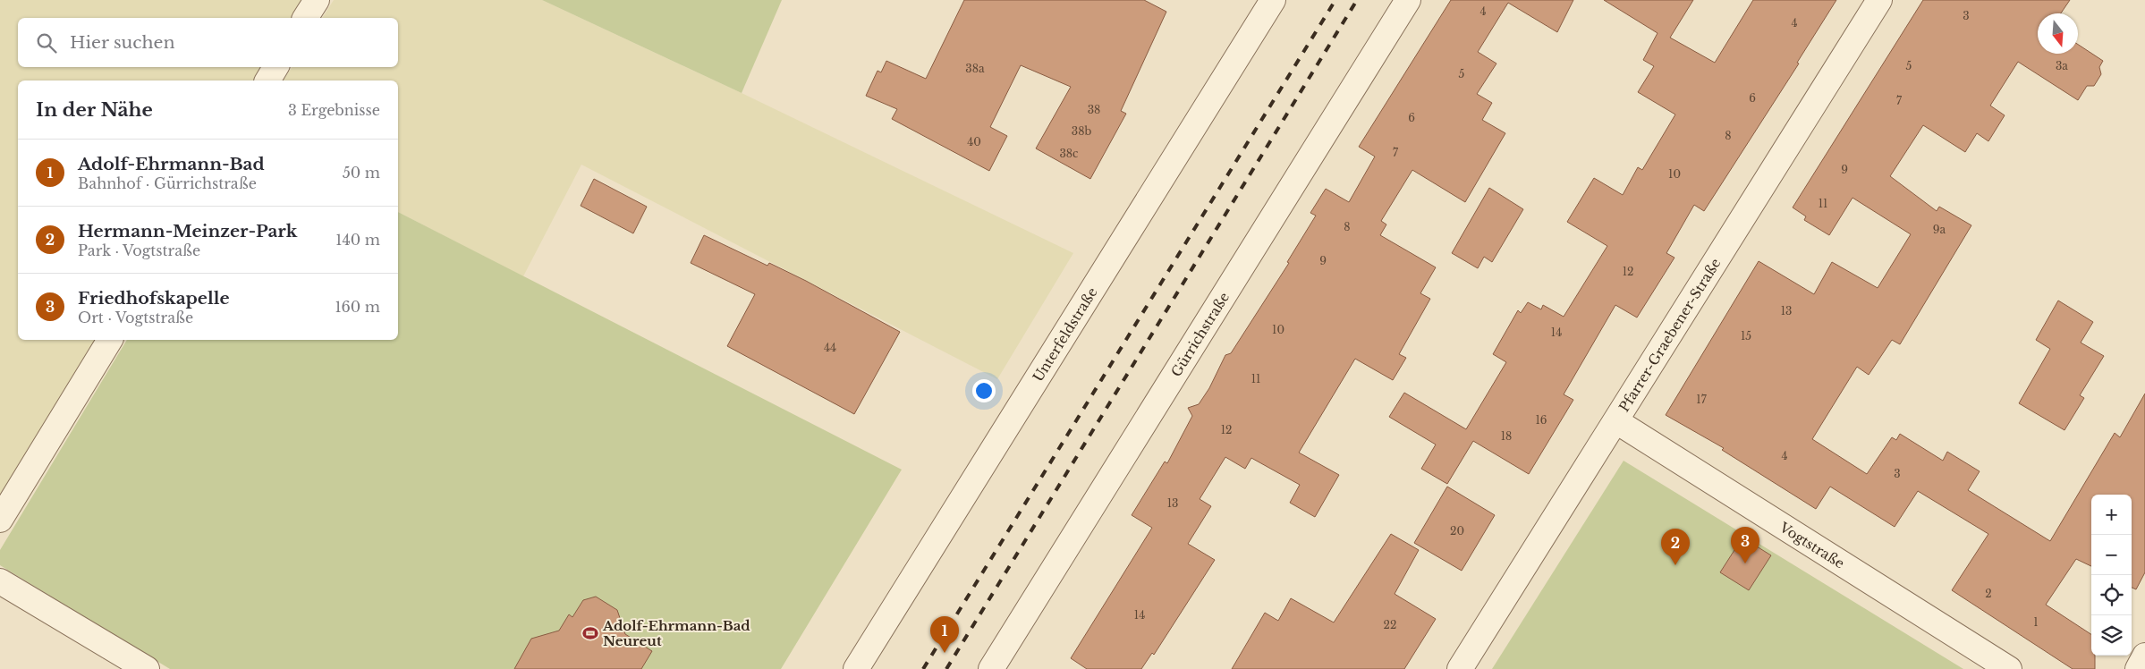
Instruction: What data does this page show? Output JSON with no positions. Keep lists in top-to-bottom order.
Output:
{
  "streets": {
    "street": [
      "Unterfeldstraße",
      "Gürrichstraße",
      "Pfarrer-Graebener-Straße",
      "Vogtstraße"
    ]
  },
  "crossings": [
    ["Pfarrer-Graebener-Straße", "Vogtstraße"]
  ],
  "places": {
    "sports": ["Adolf-Ehrmann-Bad Neureut"]
  },
  "house_numbers": [
    "4",
    "3",
    "4",
    "5",
    "3a",
    "38a",
    "5",
    "6",
    "7",
    "38",
    "6",
    "38b",
    "8",
    "40",
    "7",
    "38c",
    "9",
    "10",
    "11",
    "8",
    "9a",
    "9",
    "12",
    "13",
    "10",
    "14",
    "15",
    "44",
    "11",
    "17",
    "16",
    "12",
    "18",
    "4",
    "3",
    "13",
    "20",
    "2",
    "14",
    "1",
    "22"
  ],
  "north": "bottom",
  "page": {
    "search": "Hier suchen",
    "heading": ["In der Nähe", "3 Ergebnisse"],
    "list": [
      {
        "mark": "1",
        "name": "Adolf-Ehrmann-Bad",
        "note": "Bahnhof · Gürrichstraße",
        "value": "50 m"
      },
      {
        "mark": "2",
        "name": "Hermann-Meinzer-Park",
        "note": "Park · Vogtstraße",
        "value": "140 m"
      },
      {
        "mark": "3",
        "name": "Friedhofskapelle",
        "note": "Ort · Vogtstraße",
        "value": "160 m"
      }
    ],
    "map_buttons": ["+", "−"],
    "pins": ["3", "2", "1"]
  }
}
